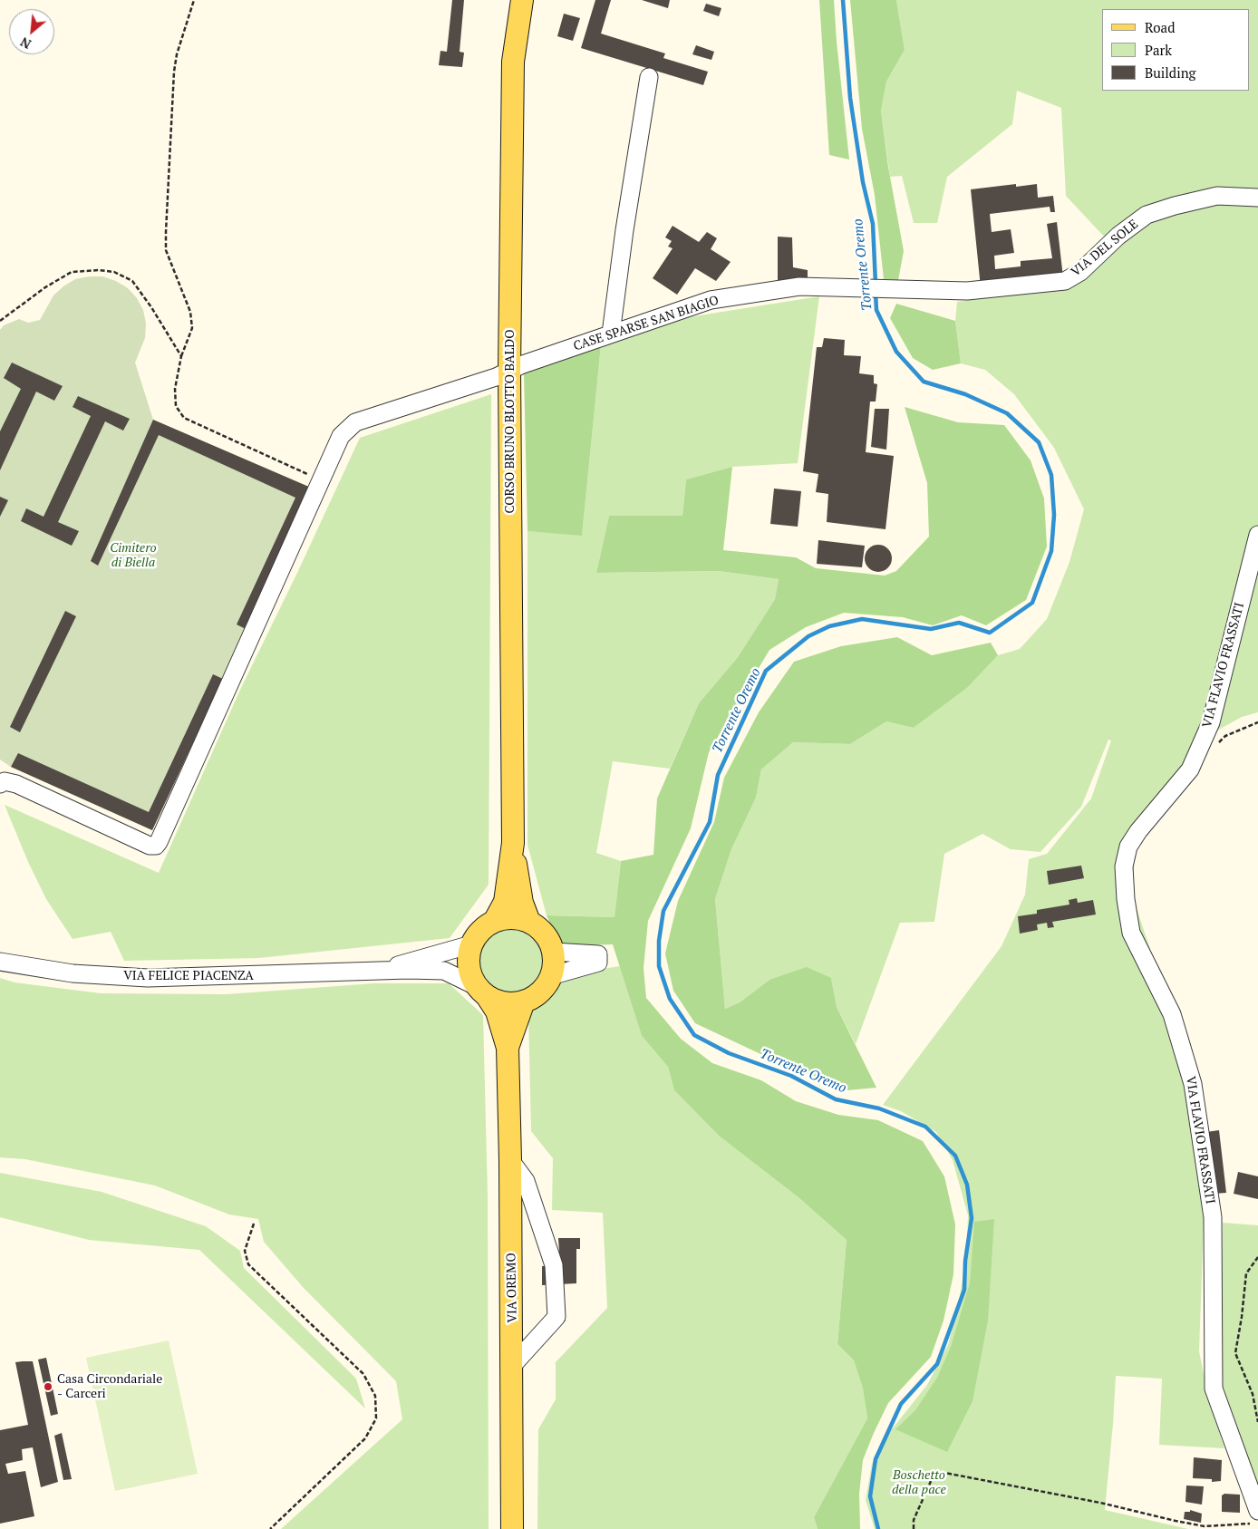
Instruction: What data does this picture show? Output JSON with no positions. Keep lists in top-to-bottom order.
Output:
{
  "streets": {
    "main road": ["CORSO BRUNO BLOTTO BALDO", "VIA OREMO"],
    "street": [
      "VIA DEL SOLE",
      "CASE SPARSE SAN BIAGIO",
      "VIA FLAVIO FRASSATI",
      "VIA FELICE PIACENZA"
    ]
  },
  "crossings": [
    ["VIA DEL SOLE", "CASE SPARSE SAN BIAGIO"],
    ["CASE SPARSE SAN BIAGIO", "CORSO BRUNO BLOTTO BALDO"],
    ["CORSO BRUNO BLOTTO BALDO", "VIA FELICE PIACENZA"],
    ["CORSO BRUNO BLOTTO BALDO", "VIA OREMO"],
    ["VIA FELICE PIACENZA", "VIA OREMO"]
  ],
  "water": ["Torrente Oremo"],
  "parks": ["Cimitero di Biella", "Boschetto della pace"],
  "places": ["Casa Circondariale - Carceri"],
  "legend": ["Road", "Park", "Building"],
  "north": "bottom left"
}
